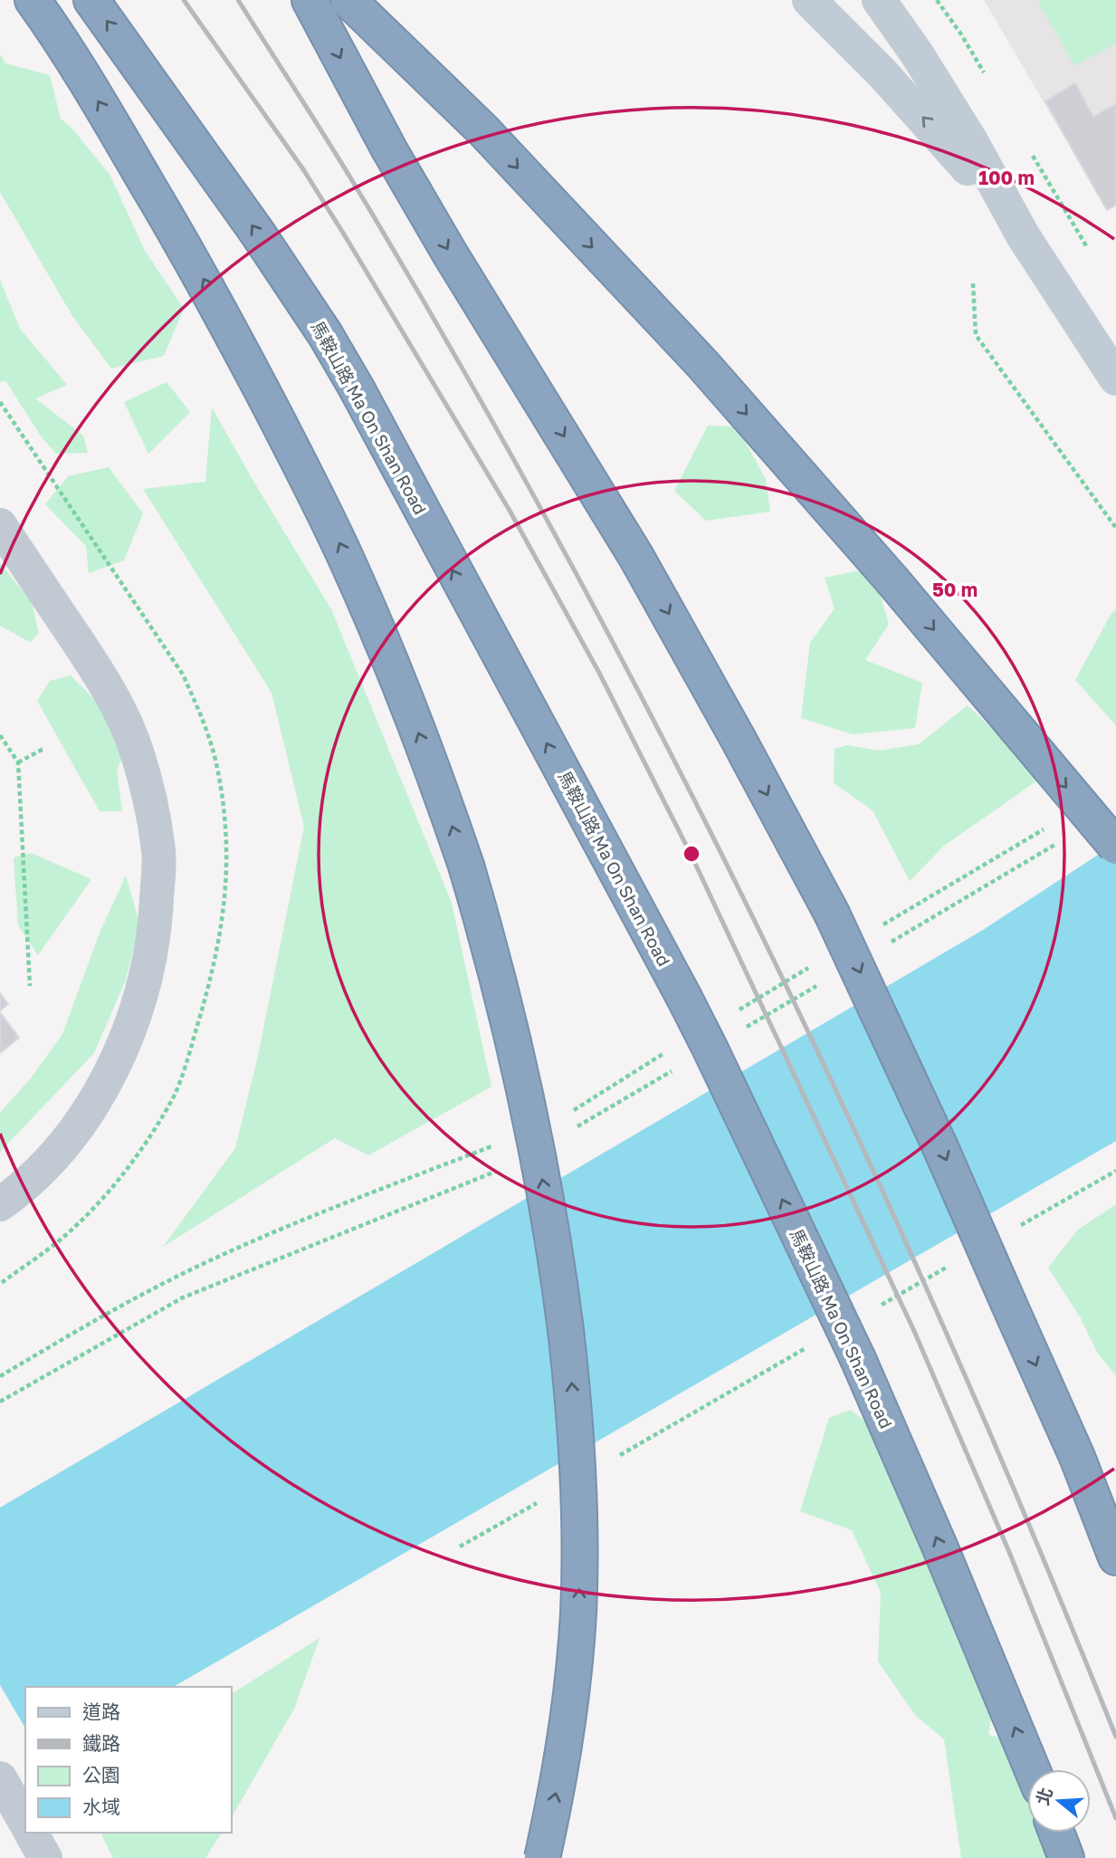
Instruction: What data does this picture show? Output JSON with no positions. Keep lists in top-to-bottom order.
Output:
{
  "streets": {
    "highway": ["馬鞍山路 Ma On Shan Road"]
  },
  "legend": [
    "道路",
    "鐵路",
    "公園",
    "水域"
  ],
  "north": "left",
  "rings": ["100 m", "50 m"]
}
